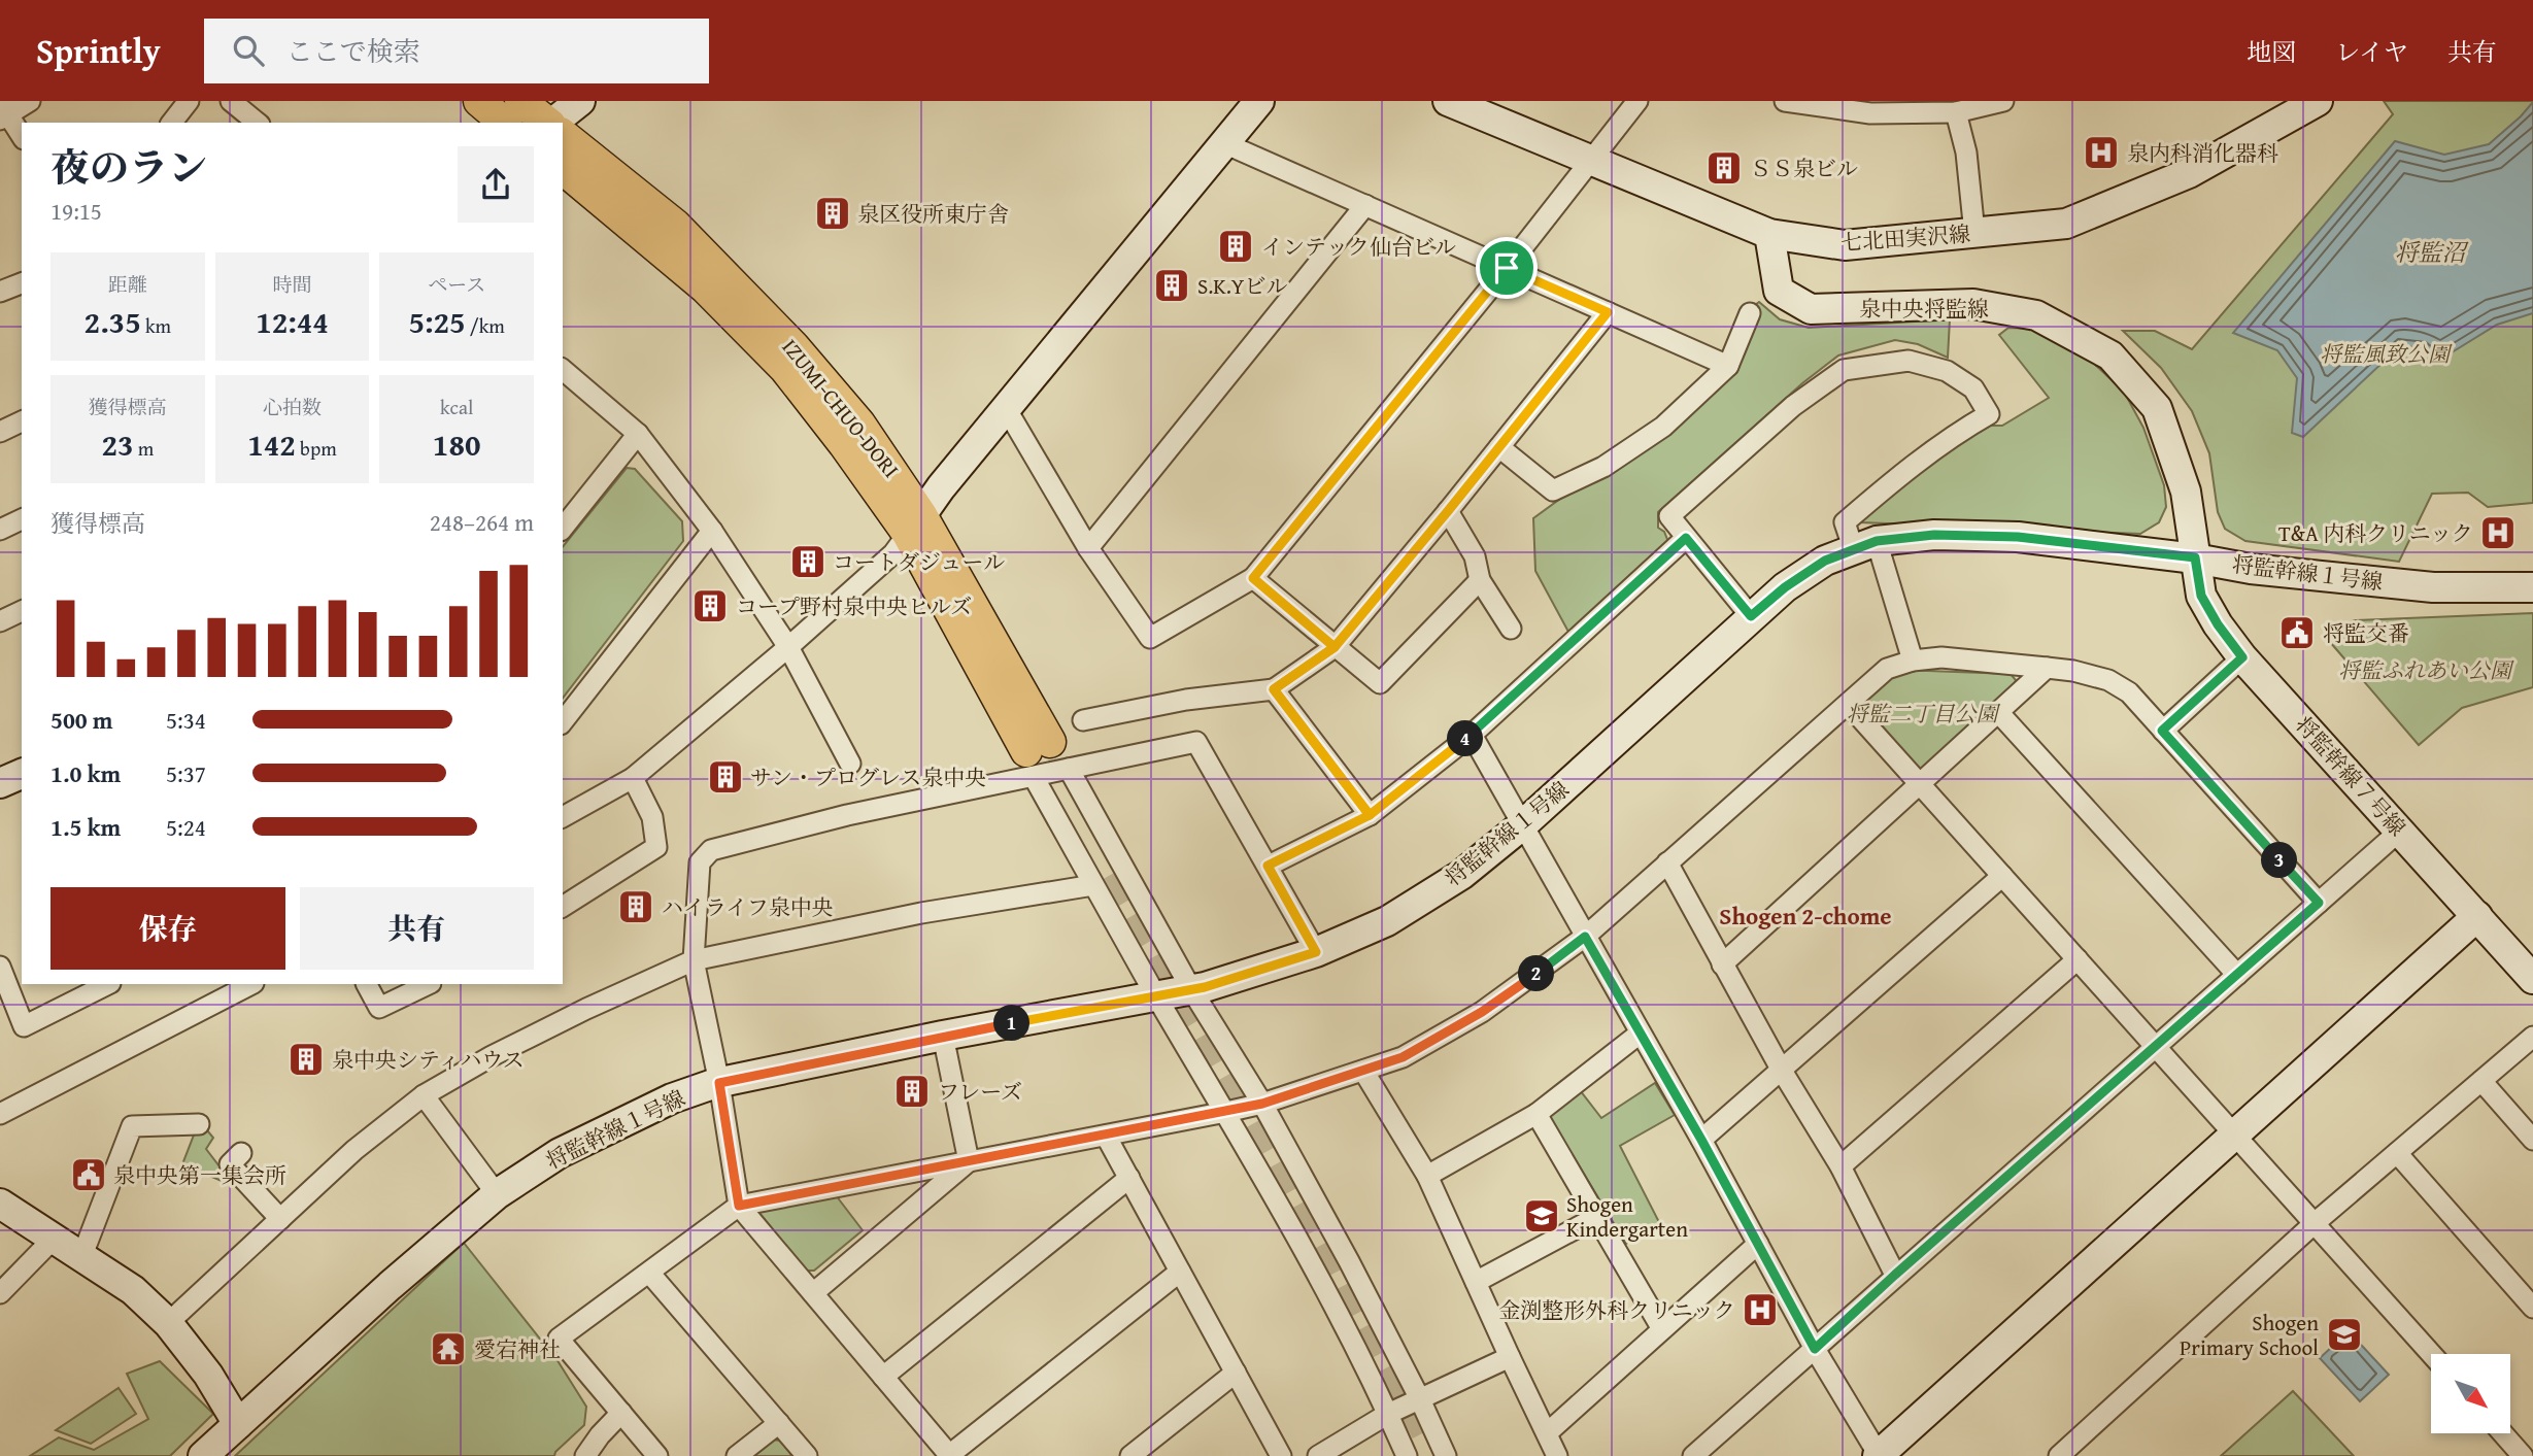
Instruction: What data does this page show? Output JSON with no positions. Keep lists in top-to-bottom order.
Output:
{
  "streets": {
    "main road": ["IZUMI-CHUO-DORI"],
    "street": [
      "七北田実沢線",
      "泉中央将監線",
      "将監幹線１号線",
      "将監幹線７号線"
    ]
  },
  "crossings": [
    ["七北田実沢線", "泉中央将監線"],
    ["泉中央将監線", "将監幹線１号線"],
    ["泉中央将監線", "将監幹線７号線"],
    ["将監幹線１号線", "将監幹線７号線"]
  ],
  "districts": ["Shogen 2-chome"],
  "water": ["将監沼"],
  "parks": ["将監風致公園", "将監ふれあい公園", "将監二丁目公園"],
  "places": {
    "hospital": ["泉内科消化器科", "T&A 内科クリニック", "金渕整形外科クリニック"],
    "building": [
      "ＳＳ泉ビル",
      "泉区役所東庁舎",
      "インテック仙台ビル",
      "S.K.Yビル",
      "コートダジュール",
      "コープ野村泉中央ヒルズ",
      "サン・プログレス泉中央",
      "ハイライフ泉中央",
      "泉中央シティハウス",
      "フレーズ"
    ],
    "public building": ["将監交番", "泉中央第一集会所"],
    "school or university": ["Shogen Kindergarten", "Shogen Primary School"],
    "temple": ["愛宕神社"]
  },
  "north": "bottom right",
  "page": {
    "header": "Sprintly",
    "search": "ここで検索",
    "nav": ["地図", "レイヤ", "共有"],
    "heading": ["夜のラン", "19:15"],
    "stats": [
      ["距離", "2.35 km"],
      ["時間", "12:44"],
      ["ペース", "5:25 /km"],
      ["獲得標高", "23 m"],
      ["心拍数", "142 bpm"],
      ["kcal", "180"]
    ],
    "chart": ["獲得標高", "248–264 m"],
    "list": [
      {
        "name": "500 m",
        "note": "5:34"
      },
      {
        "name": "1.0 km",
        "note": "5:37"
      },
      {
        "name": "1.5 km",
        "note": "5:24"
      }
    ],
    "pins": [
      "4",
      "3",
      "2",
      "1"
    ],
    "buttons": ["保存", "共有"]
  }
}
